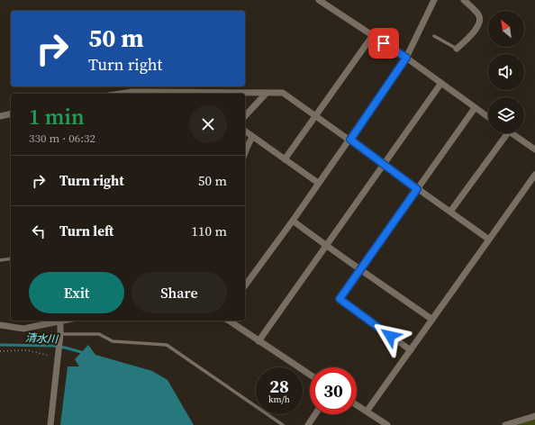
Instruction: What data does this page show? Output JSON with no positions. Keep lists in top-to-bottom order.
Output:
{
  "water": ["清水川"],
  "north": "top left",
  "page": {
    "turn": ["50 m", "Turn right"],
    "heading": ["1 min", "330 m · 06:32"],
    "list": [
      {
        "name": "Turn right",
        "value": "50 m"
      },
      {
        "name": "Turn left",
        "value": "110 m"
      }
    ],
    "buttons": ["Exit", "Share"],
    "speed": "28 km/h",
    "limit": "30"
  }
}
